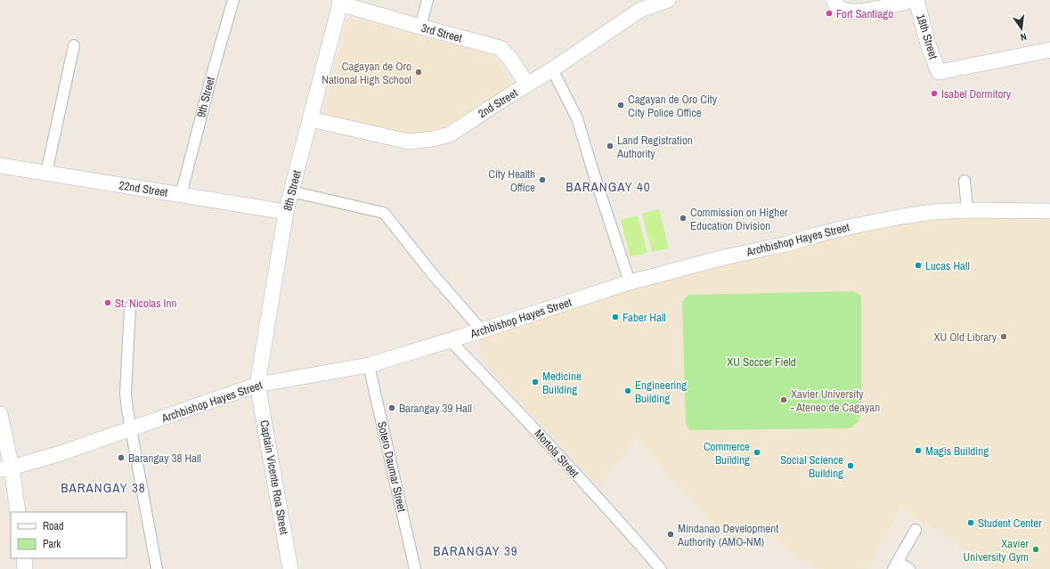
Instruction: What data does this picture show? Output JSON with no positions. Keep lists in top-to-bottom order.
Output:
{
  "streets": {
    "street": [
      "3rd Street",
      "18th Street",
      "9th Street",
      "2nd Street",
      "22nd Street",
      "8th Street",
      "Archbishop Hayes Street",
      "Mortola Street",
      "Sotero Daumar Street",
      "Captain Vicente Roa Street"
    ]
  },
  "crossings": [
    ["3rd Street", "2nd Street"],
    ["3rd Street", "8th Street"],
    ["9th Street", "22nd Street"],
    ["2nd Street", "8th Street"],
    ["22nd Street", "8th Street"],
    ["8th Street", "Archbishop Hayes Street"],
    ["8th Street", "Captain Vicente Roa Street"],
    ["Archbishop Hayes Street", "Mortola Street"],
    ["Archbishop Hayes Street", "Sotero Daumar Street"],
    ["Archbishop Hayes Street", "Captain Vicente Roa Street"]
  ],
  "districts": ["BARANGAY 40", "BARANGAY 38", "BARANGAY 39"],
  "parks": ["XU Soccer Field"],
  "places": [
    "Fort Santiago",
    "Cagayan de Oro National High School",
    "Isabel Dormitory",
    "Cagayan de Oro City City Police Office",
    "Land Registration Authority",
    "City Health Office",
    "Commission on Higher Education Division",
    "Lucas Hall",
    "St. Nicolas Inn",
    "Faber Hall",
    "XU Old Library",
    "Medicine Building",
    "Engineering Building",
    "Xavier University - Ateneo de Cagayan",
    "Barangay 39 Hall",
    "Magis Building",
    "Commerce Building",
    "Barangay 38 Hall",
    "Social Science Building",
    "Student Center",
    "Mindanao Development Authority (AMO-NM)",
    "Xavier University Gym"
  ],
  "legend": ["Road", "Park"],
  "north": "bottom"
}
